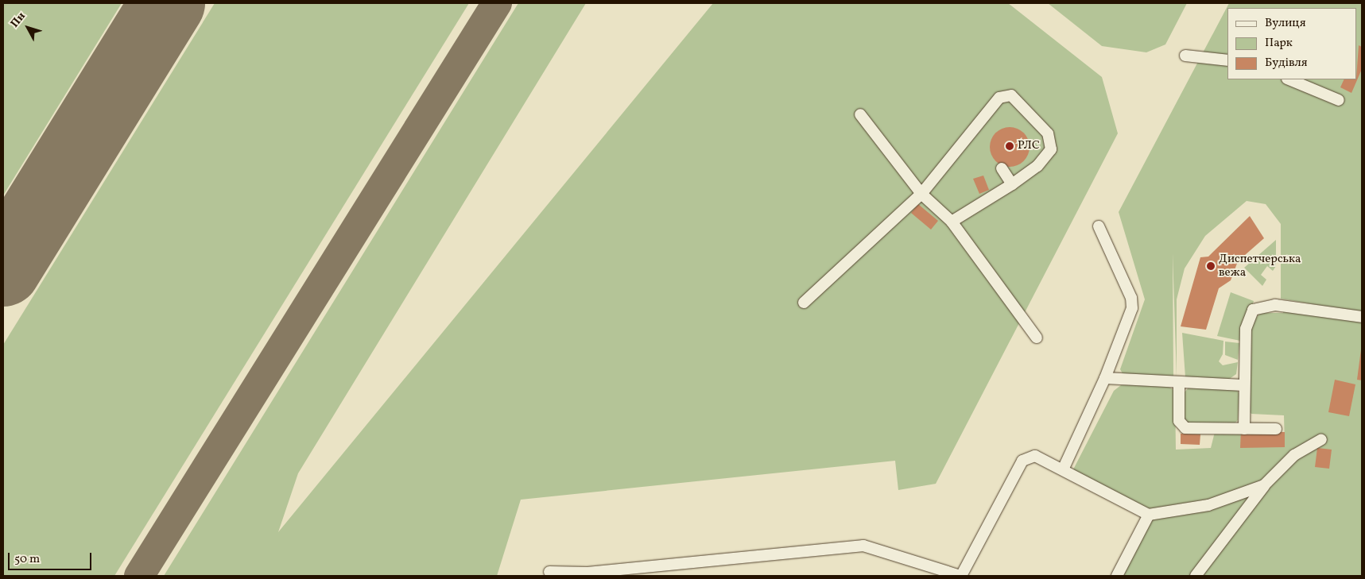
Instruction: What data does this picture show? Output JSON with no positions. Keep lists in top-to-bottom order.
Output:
{
  "places": ["РЛС", "Диспетчерська вежа"],
  "legend": ["Вулиця", "Парк", "Будівля"],
  "scale_bar": "50 m",
  "north": "top left"
}
